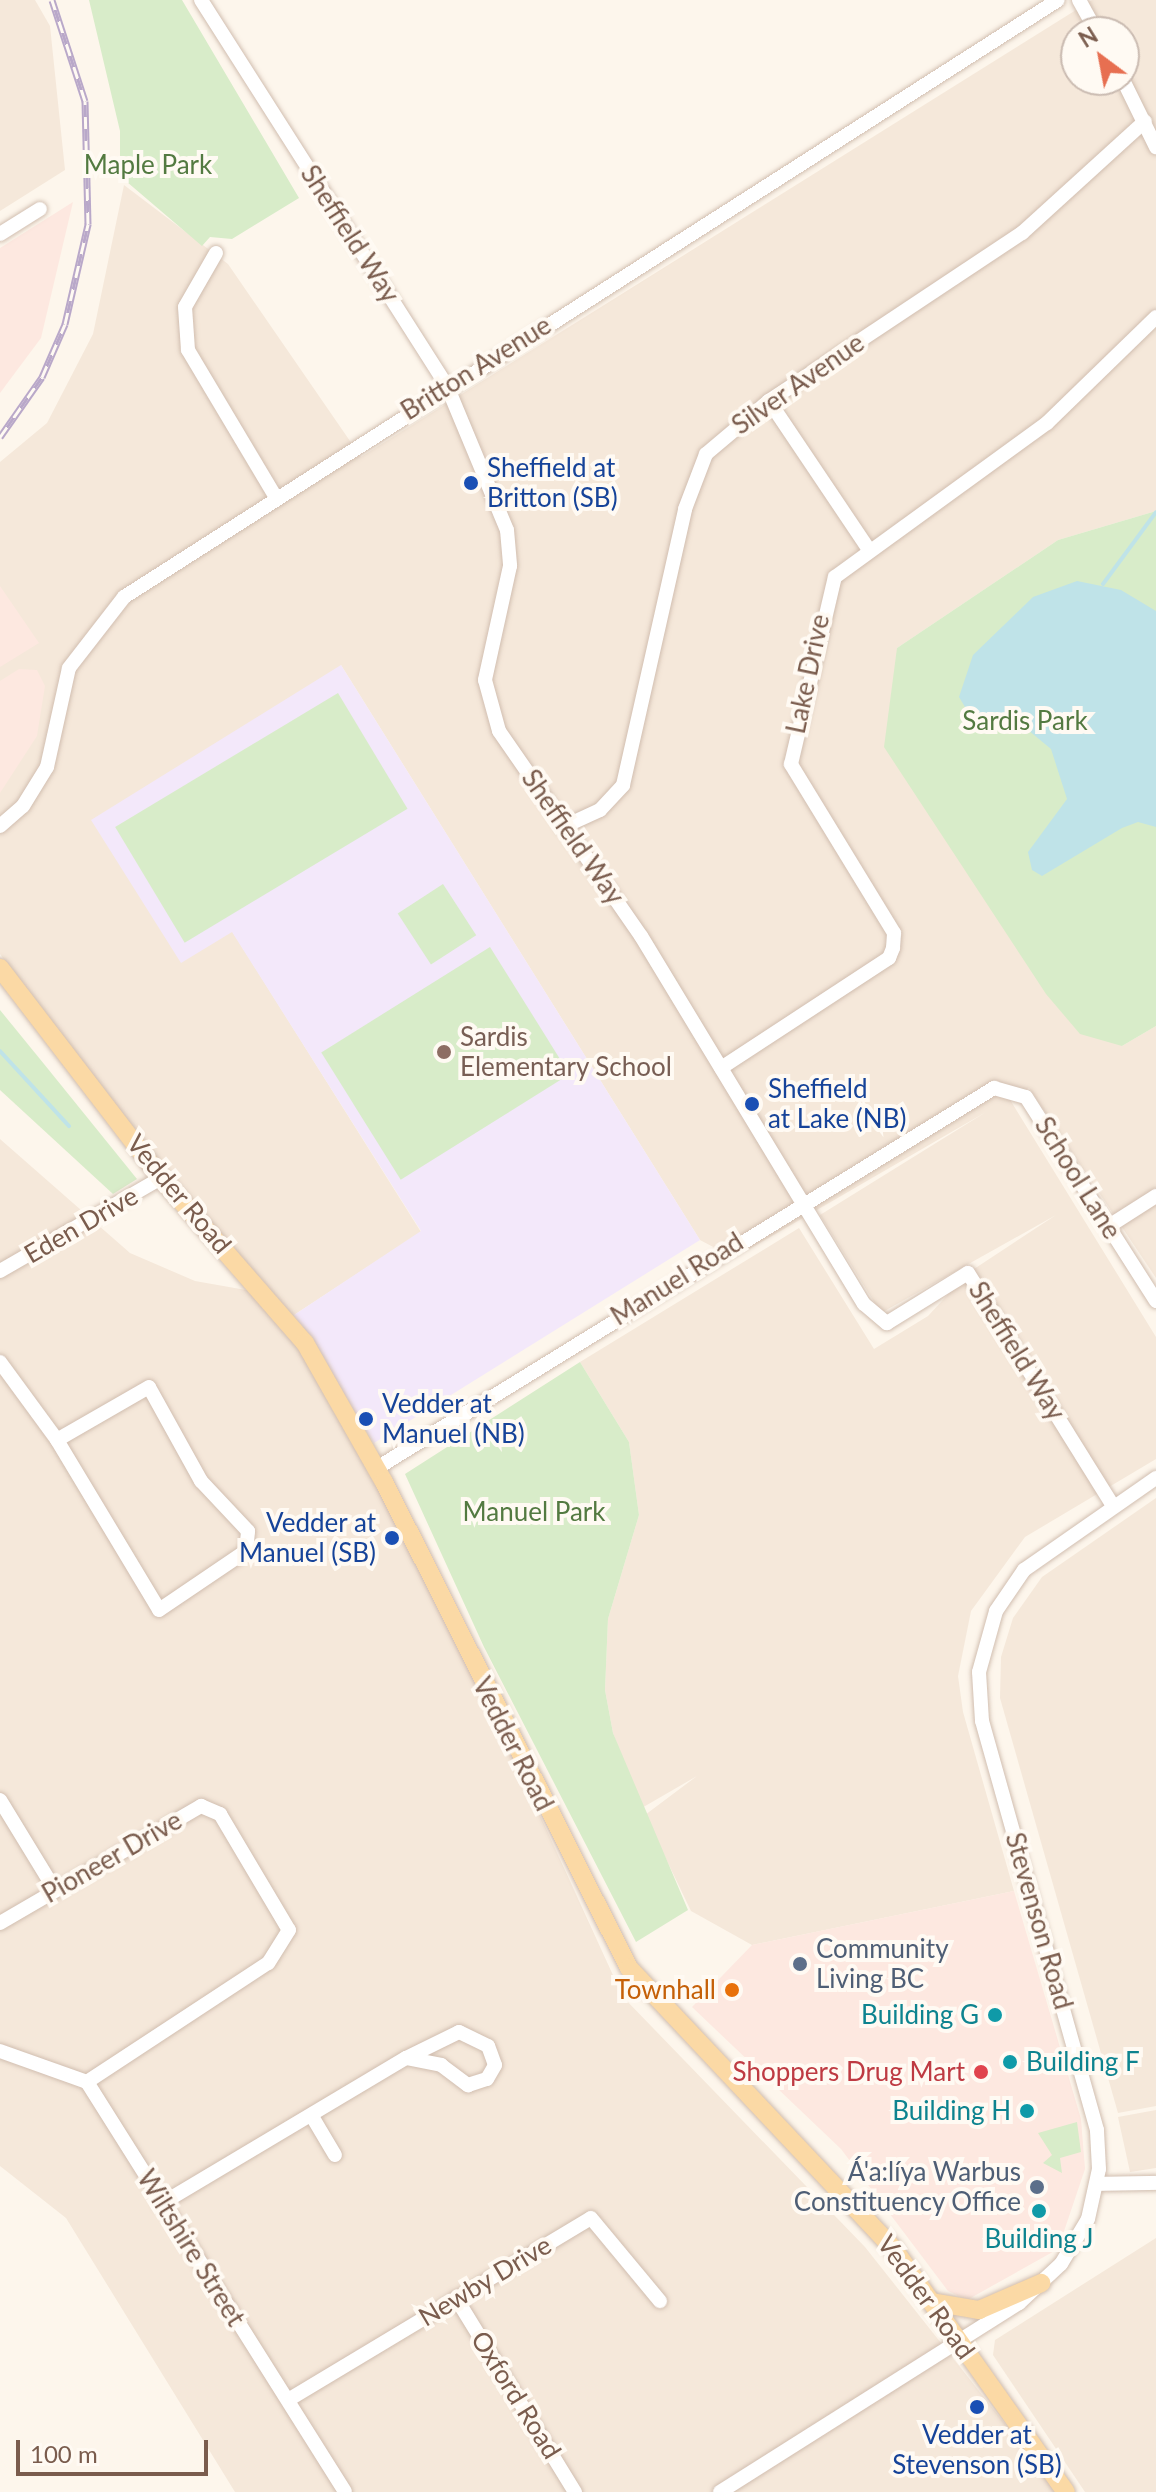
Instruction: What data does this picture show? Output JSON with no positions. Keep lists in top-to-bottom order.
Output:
{
  "streets": {
    "main road": ["Vedder Road"],
    "street": [
      "Sheffield Way",
      "Britton Avenue",
      "Silver Avenue",
      "Lake Drive",
      "School Lane",
      "Eden Drive",
      "Manuel Road",
      "Pioneer Drive",
      "Stevenson Road",
      "Wiltshire Street",
      "Newby Drive",
      "Oxford Road"
    ]
  },
  "crossings": [
    ["Sheffield Way", "Britton Avenue"],
    ["Sheffield Way", "Silver Avenue"],
    ["Sheffield Way", "Lake Drive"],
    ["Sheffield Way", "Manuel Road"],
    ["Sheffield Way", "Stevenson Road"],
    ["School Lane", "Manuel Road"],
    ["Vedder Road", "Eden Drive"],
    ["Vedder Road", "Manuel Road"],
    ["Vedder Road", "Stevenson Road"],
    ["Pioneer Drive", "Wiltshire Street"],
    ["Wiltshire Street", "Newby Drive"],
    ["Newby Drive", "Oxford Road"]
  ],
  "parks": ["Maple Park", "Sardis Park", "Manuel Park"],
  "places": [
    "Sheffield at Britton (SB)",
    "Sardis Elementary School",
    "Sheffield at Lake (NB)",
    "Vedder at Manuel (NB)",
    "Vedder at Manuel (SB)",
    "Community Living BC",
    "Townhall",
    "Building G",
    "Building F",
    "Shoppers Drug Mart",
    "Building H",
    "Á'a:líya Warbus Constituency Office",
    "Building J",
    "Vedder at Stevenson (SB)"
  ],
  "scale_bar": "100 m",
  "north": "top left"
}
